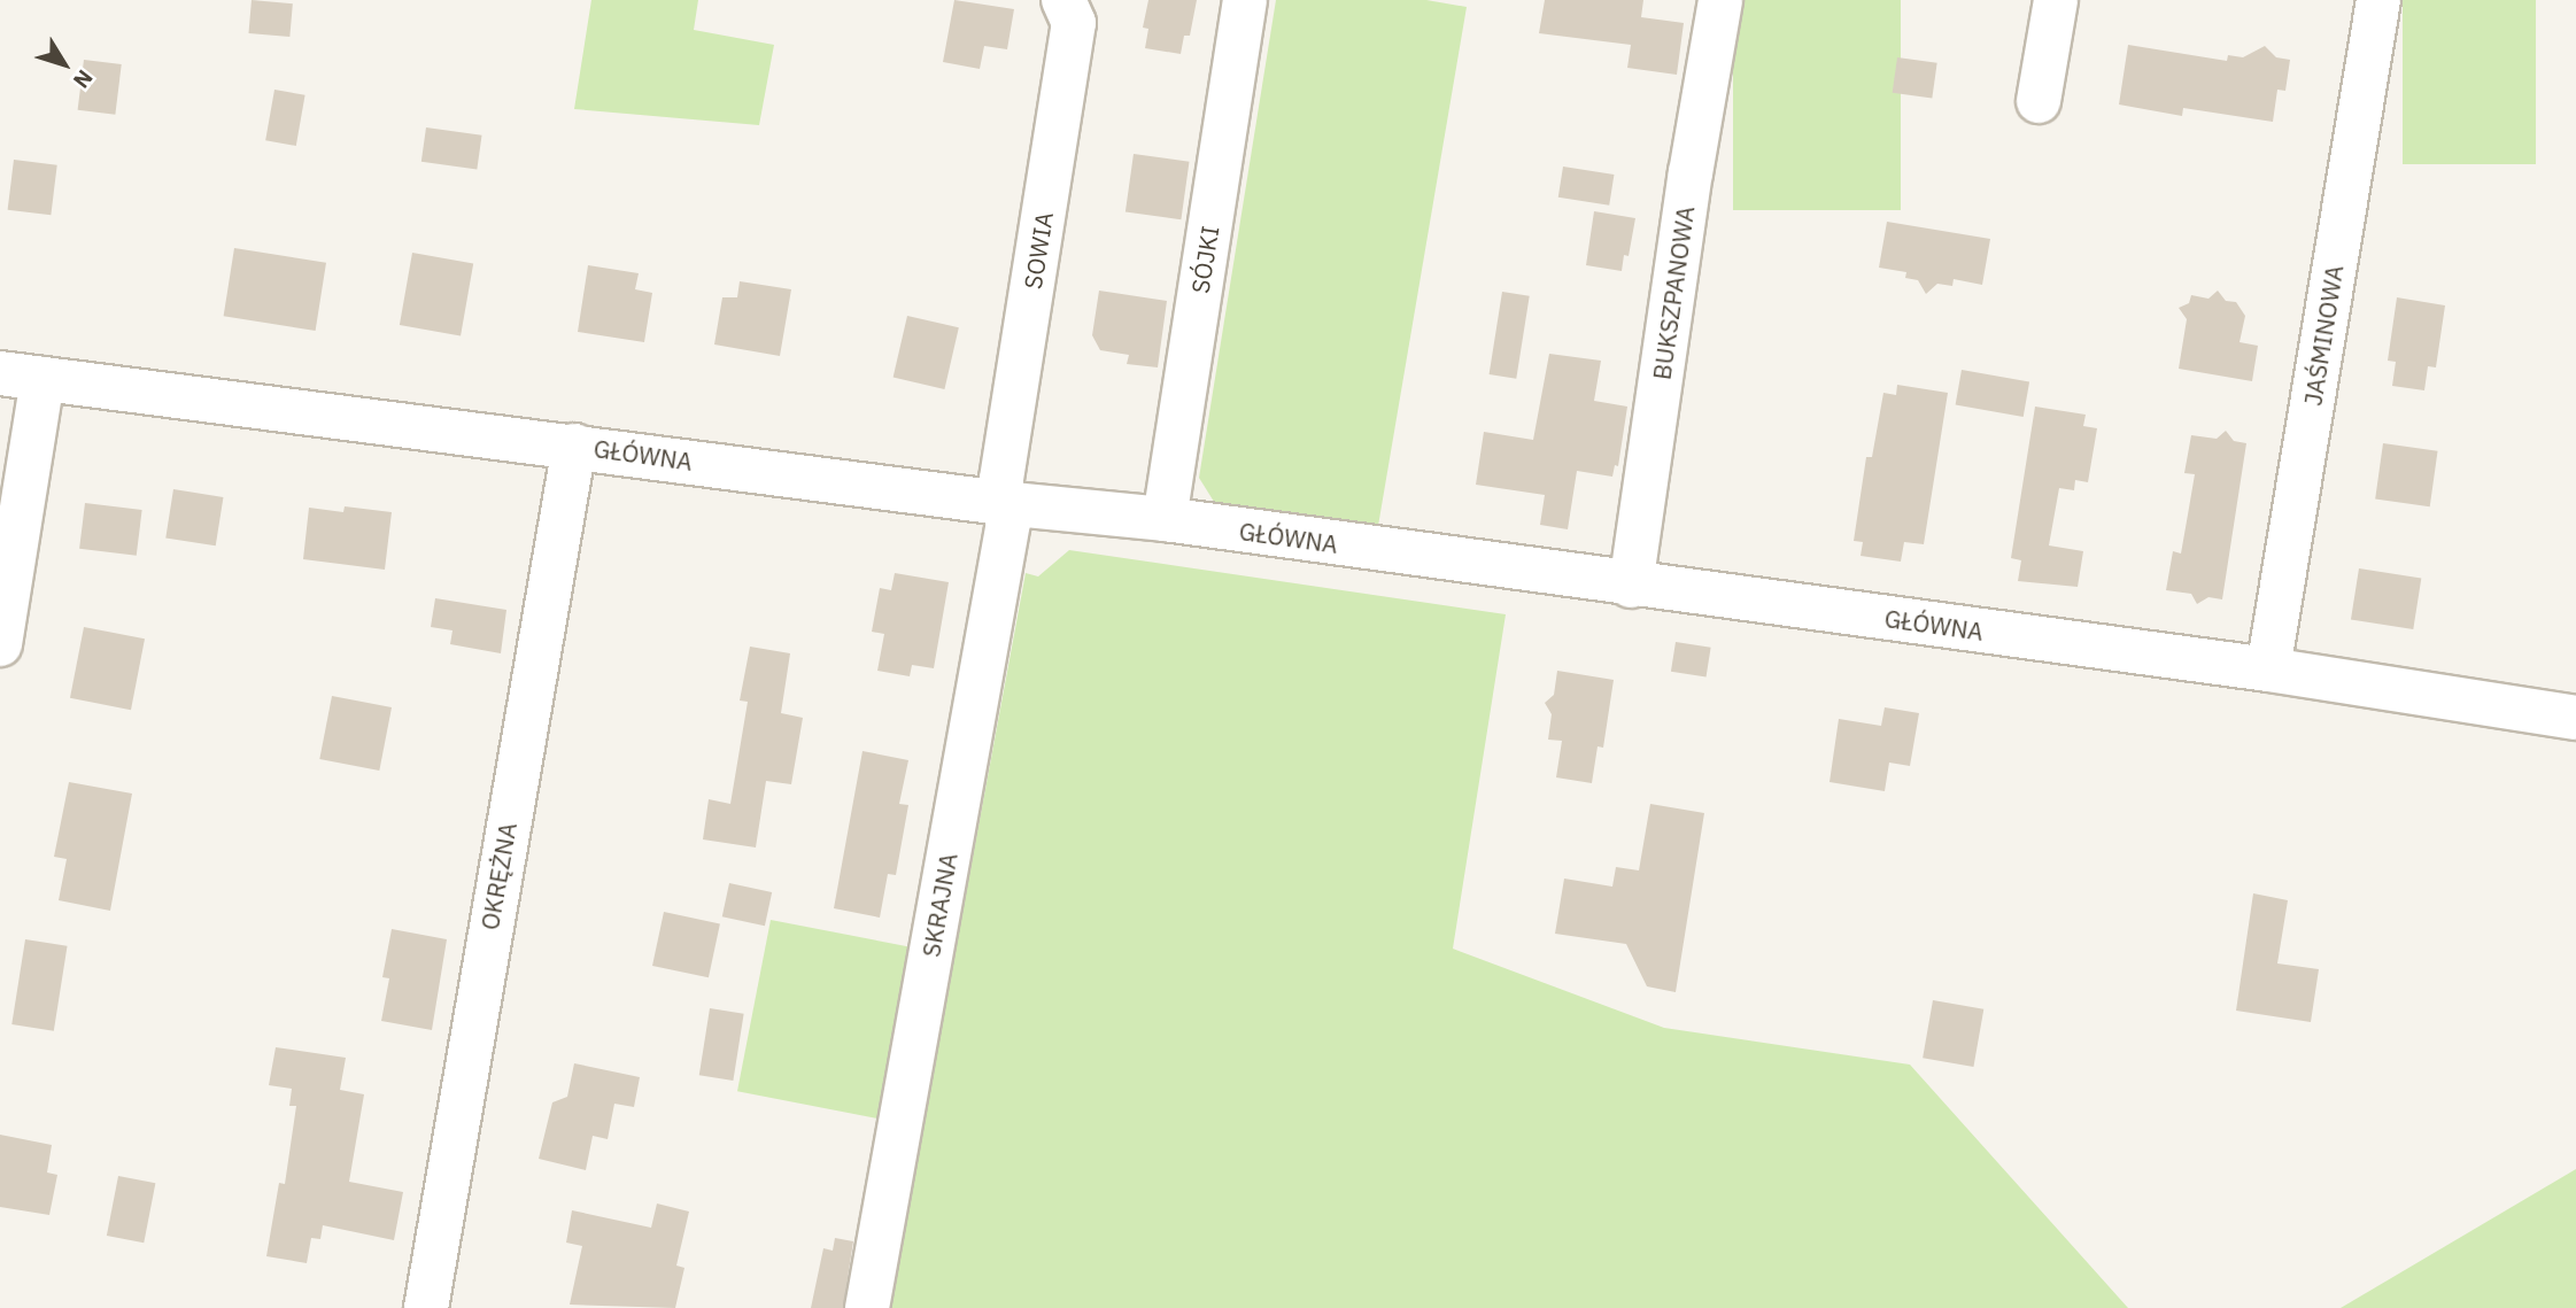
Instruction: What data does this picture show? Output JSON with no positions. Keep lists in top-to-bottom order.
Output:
{
  "streets": {
    "street": [
      "SOWIA",
      "SÓJKI",
      "BUKSZPANOWA",
      "JAŚMINOWA",
      "GŁÓWNA",
      "OKRĘŻNA",
      "SKRAJNA"
    ]
  },
  "crossings": [
    ["SOWIA", "GŁÓWNA"],
    ["SOWIA", "SKRAJNA"],
    ["SÓJKI", "GŁÓWNA"],
    ["BUKSZPANOWA", "GŁÓWNA"],
    ["JAŚMINOWA", "GŁÓWNA"],
    ["GŁÓWNA", "OKRĘŻNA"],
    ["GŁÓWNA", "SKRAJNA"]
  ],
  "north": "bottom right"
}
